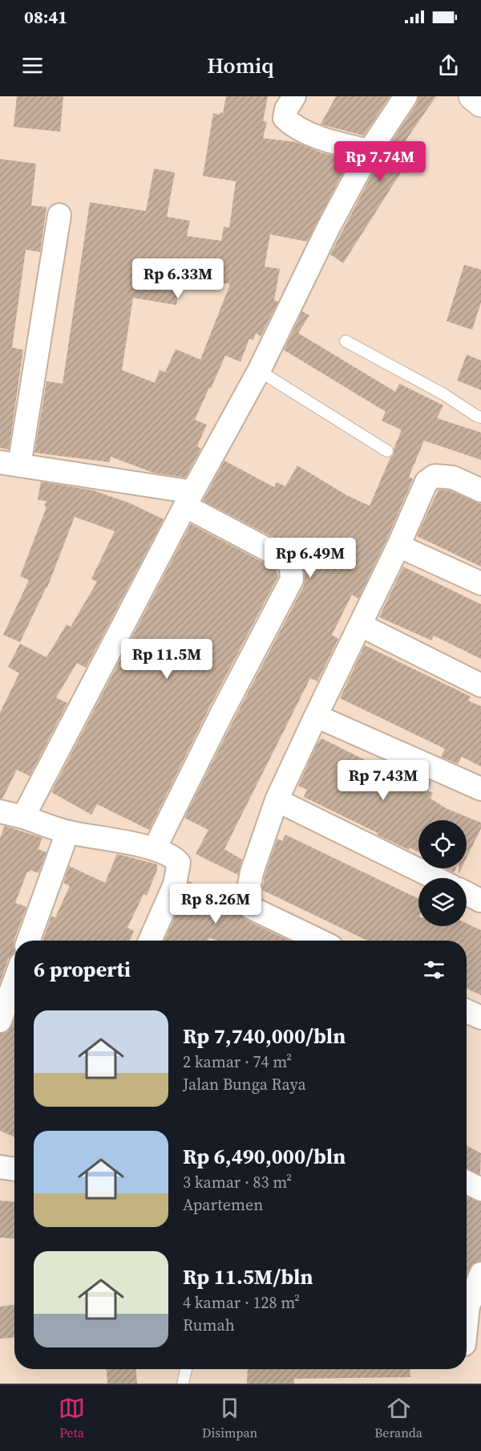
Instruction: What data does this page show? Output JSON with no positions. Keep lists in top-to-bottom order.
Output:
{
  "page": {
    "status": "08:41",
    "header": "Homiq",
    "price": [
      "Rp 7.74M",
      "Rp 6.33M",
      "Rp 6.49M",
      "Rp 11.5M",
      "Rp 7.43M",
      "Rp 8.26M"
    ],
    "heading": "6 properti",
    "list": [
      {
        "name": "Rp 7,740,000/bln",
        "note": "2 kamar · 74 m² · Jalan Bunga Raya"
      },
      {
        "name": "Rp 6,490,000/bln",
        "note": "3 kamar · 83 m² · Apartemen"
      },
      {
        "name": "Rp 11.5M/bln",
        "note": "4 kamar · 128 m² · Rumah"
      }
    ],
    "tabs": ["Peta", "Disimpan", "Beranda"]
  }
}
